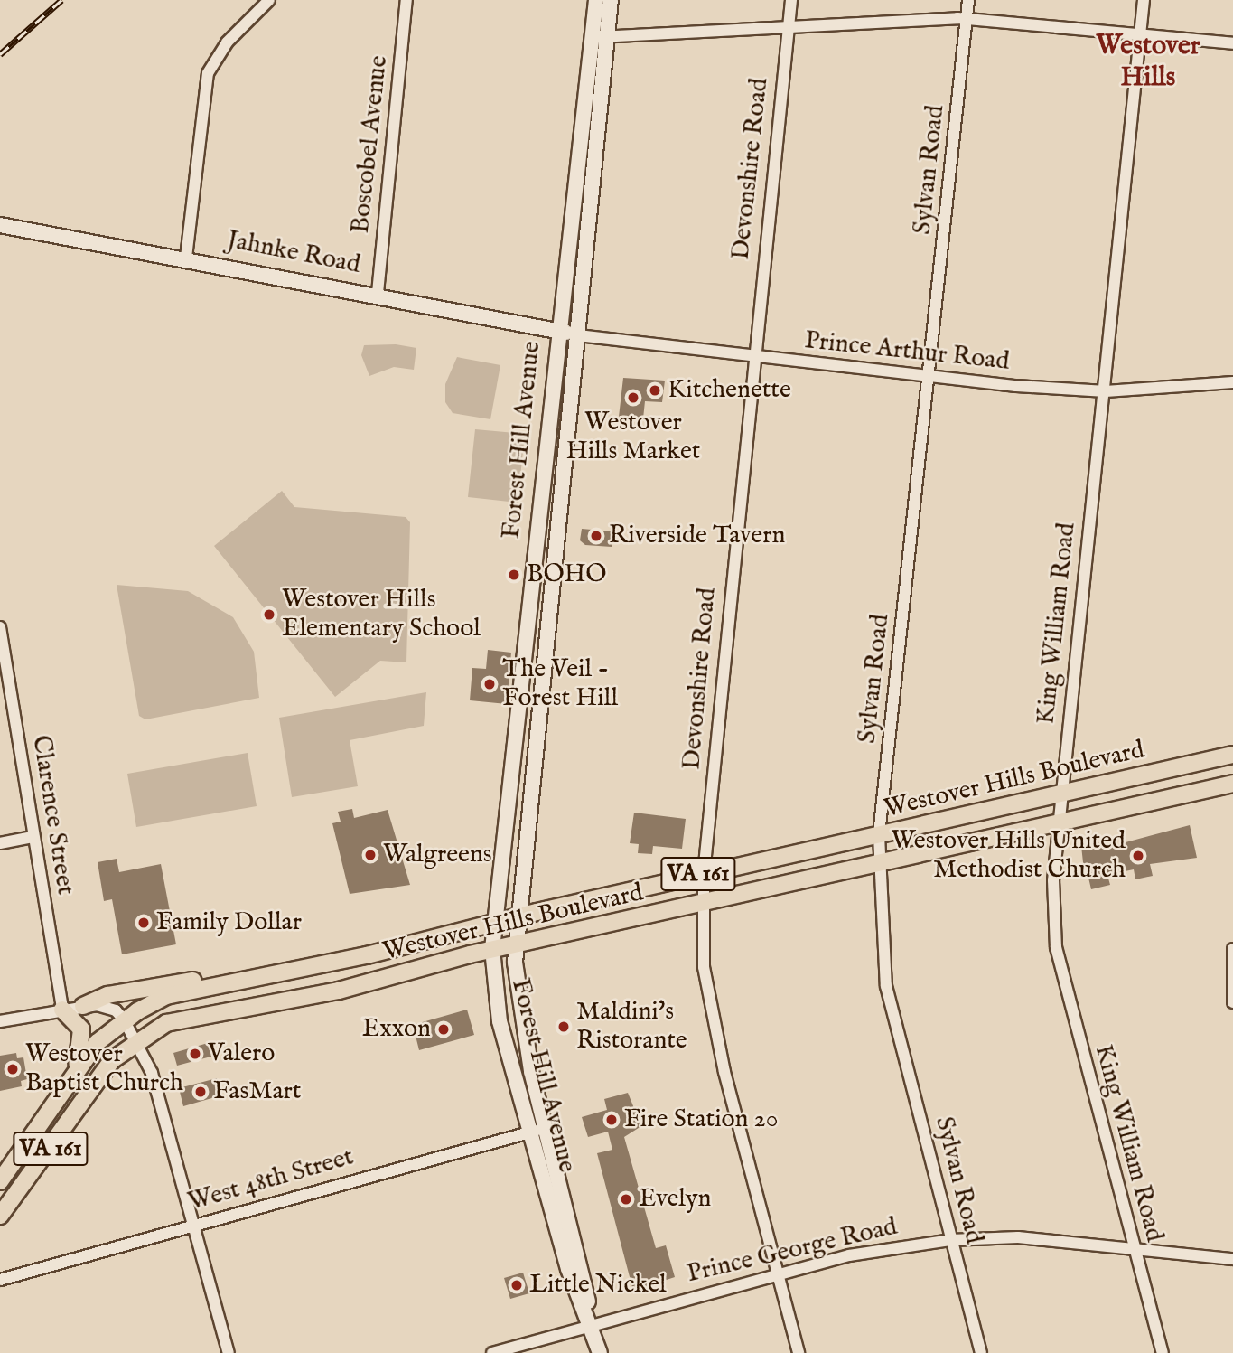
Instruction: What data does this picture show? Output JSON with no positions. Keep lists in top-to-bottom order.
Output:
{
  "streets": {
    "main road": [
      "Jahnke Road",
      "Forest Hill Avenue",
      "Westover Hills Boulevard",
      "VA 161"
    ],
    "street": [
      "Boscobel Avenue",
      "Devonshire Road",
      "Sylvan Road",
      "Prince Arthur Road",
      "King William Road",
      "Clarence Street",
      "West 48th Street",
      "Prince George Road"
    ]
  },
  "crossings": [
    ["Boscobel Avenue", "Jahnke Road"],
    ["Devonshire Road", "Prince Arthur Road"],
    ["Devonshire Road", "Westover Hills Boulevard"],
    ["Devonshire Road", "Prince George Road"],
    ["Sylvan Road", "Prince Arthur Road"],
    ["Sylvan Road", "Westover Hills Boulevard"],
    ["Sylvan Road", "Prince George Road"],
    ["Jahnke Road", "Prince Arthur Road"],
    ["Jahnke Road", "Forest Hill Avenue"],
    ["Prince Arthur Road", "Forest Hill Avenue"],
    ["Prince Arthur Road", "King William Road"],
    ["Forest Hill Avenue", "Westover Hills Boulevard"],
    ["Forest Hill Avenue", "West 48th Street"],
    ["Forest Hill Avenue", "Prince George Road"],
    ["King William Road", "Westover Hills Boulevard"],
    ["King William Road", "Prince George Road"]
  ],
  "districts": ["Westover Hills"],
  "places": [
    "Kitchenette",
    "Westover Hills Market",
    "Riverside Tavern",
    "BOHO",
    "Westover Hills Elementary School",
    "The Veil - Forest Hill",
    "Walgreens",
    "Westover Hills United Methodist Church",
    "Family Dollar",
    "Maldini's Ristorante",
    "Exxon",
    "Valero",
    "Westover Baptist Church",
    "FasMart",
    "Fire Station 20",
    "Evelyn",
    "Little Nickel"
  ]
}
